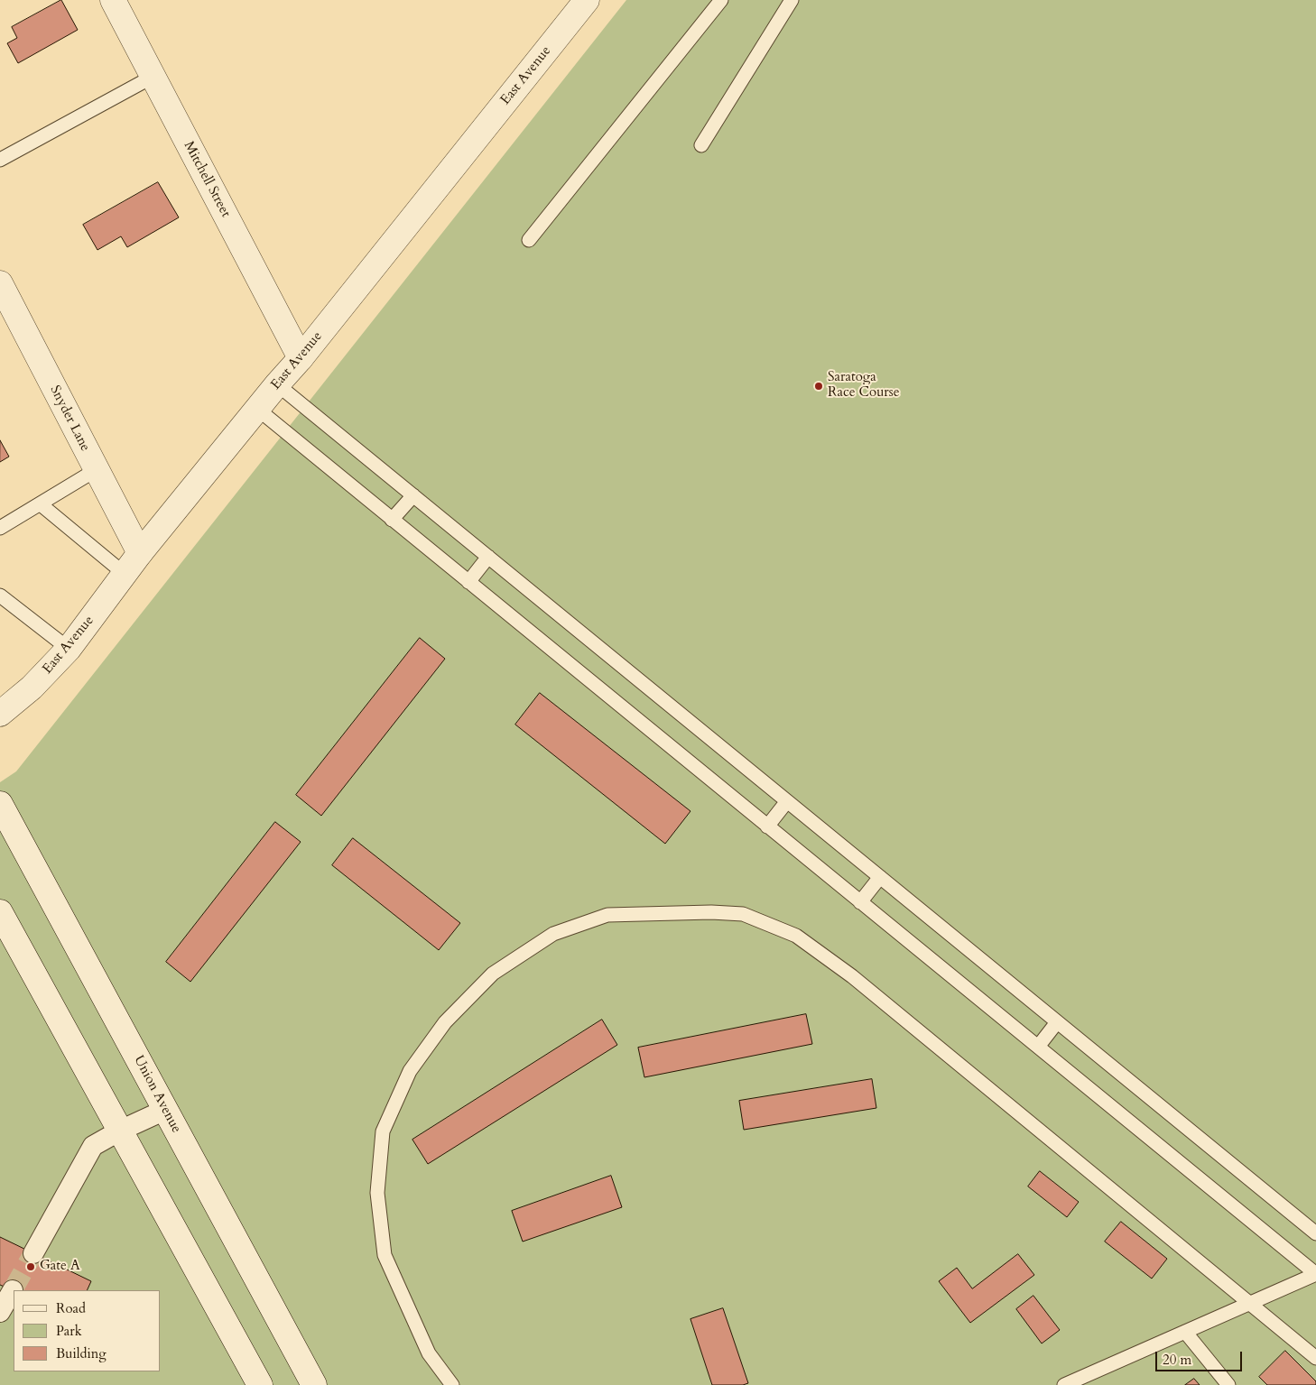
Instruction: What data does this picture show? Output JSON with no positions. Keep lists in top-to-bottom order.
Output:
{
  "streets": {
    "street": [
      "East Avenue",
      "Mitchell Street",
      "Snyder Lane",
      "Union Avenue"
    ]
  },
  "crossings": [
    ["East Avenue", "Mitchell Street"],
    ["East Avenue", "Snyder Lane"]
  ],
  "places": ["Saratoga Race Course", "Gate A"],
  "legend": ["Road", "Park", "Building"],
  "scale_bar": "20 m"
}
